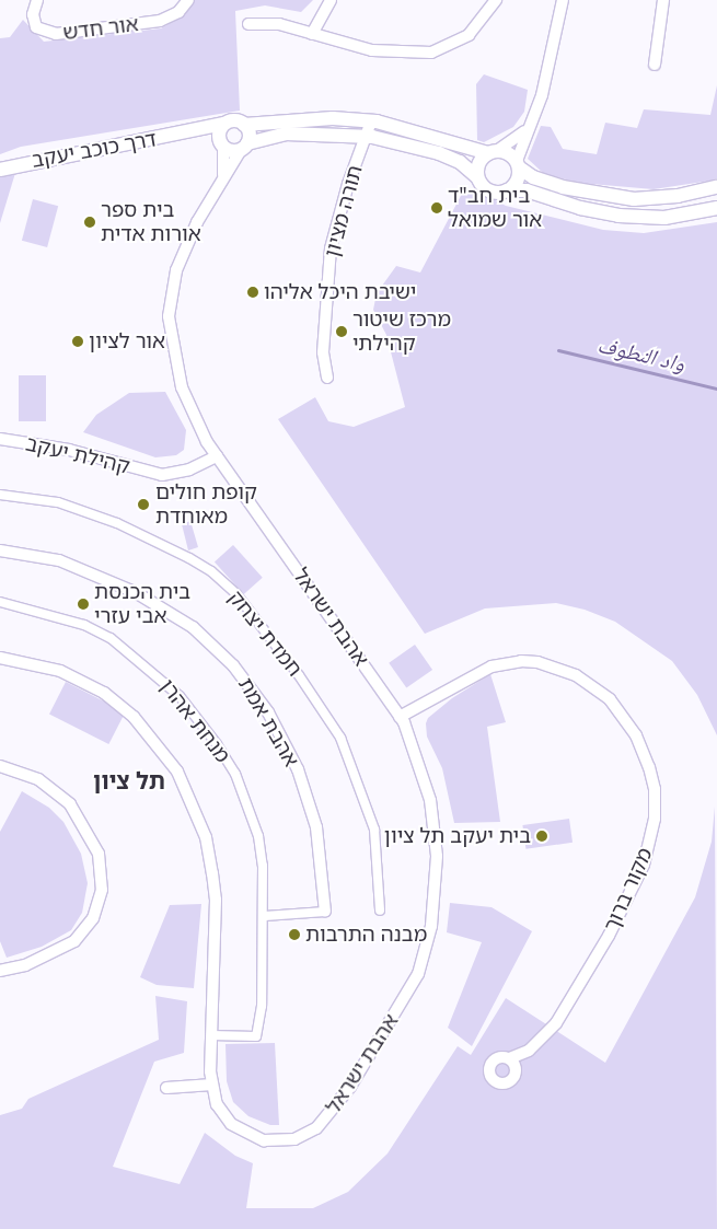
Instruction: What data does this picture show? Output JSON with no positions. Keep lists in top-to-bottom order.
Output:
{
  "streets": {
    "street": [
      "אור חדש",
      "דרך כוכב יעקב",
      "תורה מציון",
      "קהילת יעקב",
      "אהבת ישראל",
      "חמדת יצחק",
      "מנחת אהרן",
      "אהבת אמת",
      "מקור ברוך"
    ]
  },
  "crossings": [
    ["דרך כוכב יעקב", "אהבת ישראל"],
    ["קהילת יעקב", "אהבת ישראל"],
    ["אהבת ישראל", "מנחת אהרן"],
    ["אהבת ישראל", "מקור ברוך"]
  ],
  "districts": ["תל ציון"],
  "water": ["واد النطوف"],
  "places": [
    "בית חב\"ד אור שמואל",
    "בית ספר אורות אדית",
    "ישיבת היכל אליהו",
    "מרכז שיטור קהילתי",
    "אור לציון",
    "קופת חולים מאוחדת",
    "בית הכנסת אבי עזרי",
    "בית יעקב תל ציון",
    "מבנה התרבות"
  ]
}
